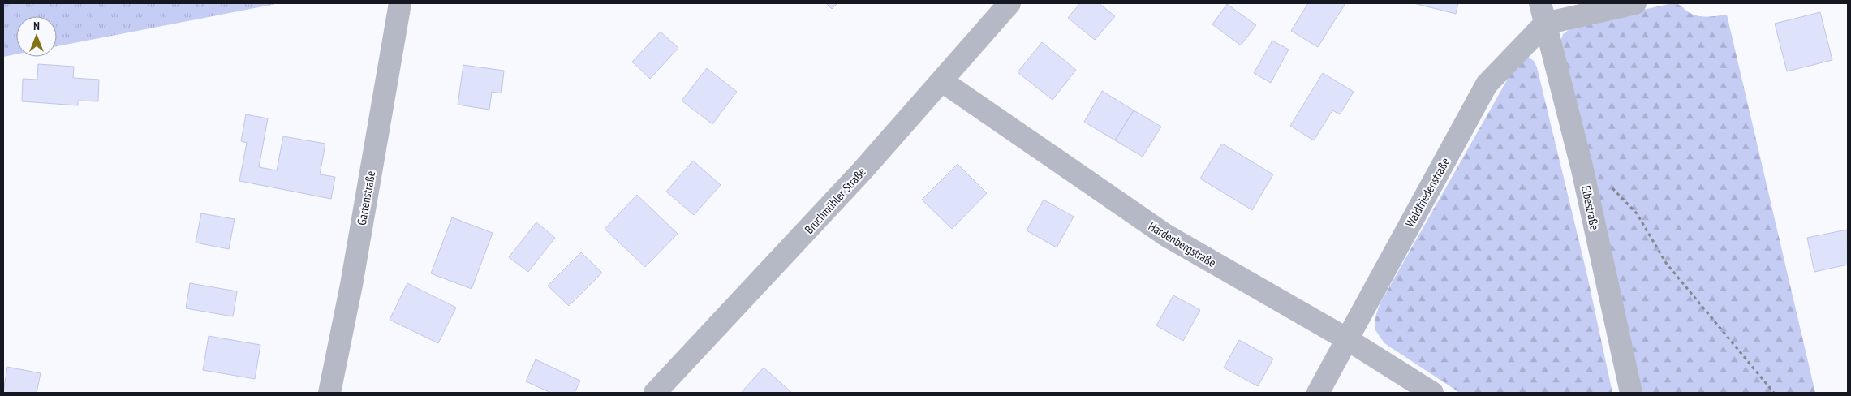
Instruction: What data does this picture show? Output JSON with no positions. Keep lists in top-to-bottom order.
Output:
{
  "streets": {
    "street": [
      "Waldfriedenstraße",
      "Gartenstraße",
      "Bruchmühler Straße",
      "Elbestraße",
      "Hardenbergstraße"
    ]
  },
  "crossings": [
    ["Waldfriedenstraße", "Elbestraße"],
    ["Waldfriedenstraße", "Hardenbergstraße"],
    ["Bruchmühler Straße", "Hardenbergstraße"]
  ],
  "north": "top"
}
